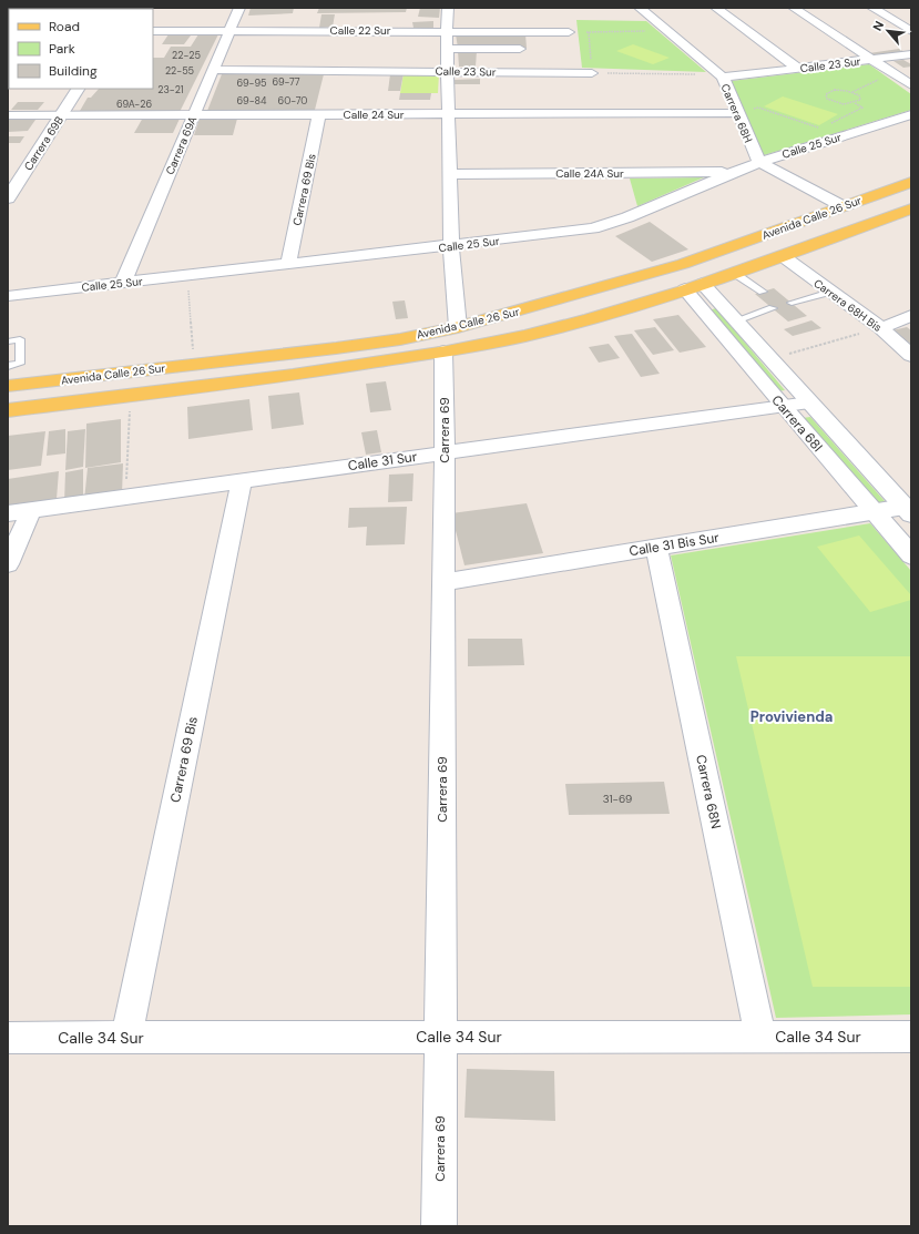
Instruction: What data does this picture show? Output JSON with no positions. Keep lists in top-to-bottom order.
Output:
{
  "streets": {
    "main road": ["Avenida Calle 26 Sur"],
    "street": [
      "Calle 22 Sur",
      "Calle 23 Sur",
      "Carrera 68H",
      "Calle 24 Sur",
      "Carrera 69B",
      "Carrera 69A",
      "Calle 25 Sur",
      "Calle 24A Sur",
      "Carrera 69 Bis",
      "Carrera 68H Bis",
      "Carrera 68I",
      "Carrera 69",
      "Calle 31 Sur",
      "Calle 31 Bis Sur",
      "Carrera 68N",
      "Calle 34 Sur"
    ]
  },
  "crossings": [
    ["Calle 22 Sur", "Carrera 69A"],
    ["Calle 23 Sur", "Carrera 68H"],
    ["Calle 23 Sur", "Carrera 69A"],
    ["Carrera 68H", "Calle 24 Sur"],
    ["Carrera 68H", "Calle 25 Sur"],
    ["Calle 24 Sur", "Carrera 69B"],
    ["Calle 24 Sur", "Carrera 69A"],
    ["Calle 24 Sur", "Carrera 69 Bis"],
    ["Carrera 69A", "Calle 25 Sur"],
    ["Calle 25 Sur", "Calle 24A Sur"],
    ["Calle 25 Sur", "Carrera 69 Bis"],
    ["Carrera 69 Bis", "Calle 31 Sur"],
    ["Carrera 69 Bis", "Calle 34 Sur"],
    ["Avenida Calle 26 Sur", "Carrera 68H Bis"],
    ["Avenida Calle 26 Sur", "Carrera 68I"],
    ["Avenida Calle 26 Sur", "Carrera 69"],
    ["Carrera 68I", "Calle 31 Sur"],
    ["Carrera 68I", "Calle 31 Bis Sur"],
    ["Carrera 69", "Calle 31 Sur"],
    ["Carrera 69", "Calle 31 Bis Sur"],
    ["Carrera 69", "Calle 34 Sur"],
    ["Calle 31 Bis Sur", "Carrera 68N"],
    ["Carrera 68N", "Calle 34 Sur"]
  ],
  "districts": ["Provivienda"],
  "house_numbers": [
    "22-25",
    "22-55",
    "69-77",
    "69-95",
    "23-21",
    "69-84",
    "60-70",
    "69A-26",
    "31-69"
  ],
  "legend": ["Road", "Park", "Building"],
  "north": "top left"
}
